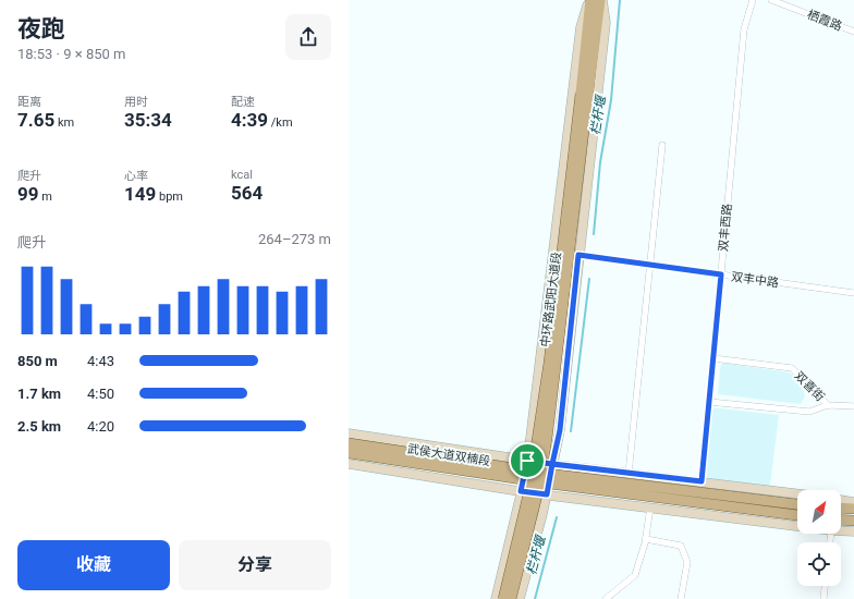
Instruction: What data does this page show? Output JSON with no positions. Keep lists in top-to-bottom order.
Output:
{
  "streets": {
    "main road": ["中环路武阳大道段", "武侯大道双楠段"],
    "street": [
      "栖霞路",
      "双丰西路",
      "双丰中路",
      "双喜街"
    ]
  },
  "crossings": [
    ["双丰西路", "双丰中路"],
    ["双丰西路", "双喜街"]
  ],
  "water": ["栏杆堰"],
  "north": "top right",
  "page": {
    "heading": ["夜跑", "18:53 · 9 × 850 m"],
    "stats": [
      ["距离", "7.65 km"],
      ["用时", "35:34"],
      ["配速", "4:39 /km"],
      ["爬升", "99 m"],
      ["心率", "149 bpm"],
      ["kcal", "564"]
    ],
    "chart": ["爬升", "264–273 m"],
    "list": [
      {
        "name": "850 m",
        "note": "4:43"
      },
      {
        "name": "1.7 km",
        "note": "4:50"
      },
      {
        "name": "2.5 km",
        "note": "4:20"
      }
    ],
    "buttons": ["收藏", "分享"]
  }
}
